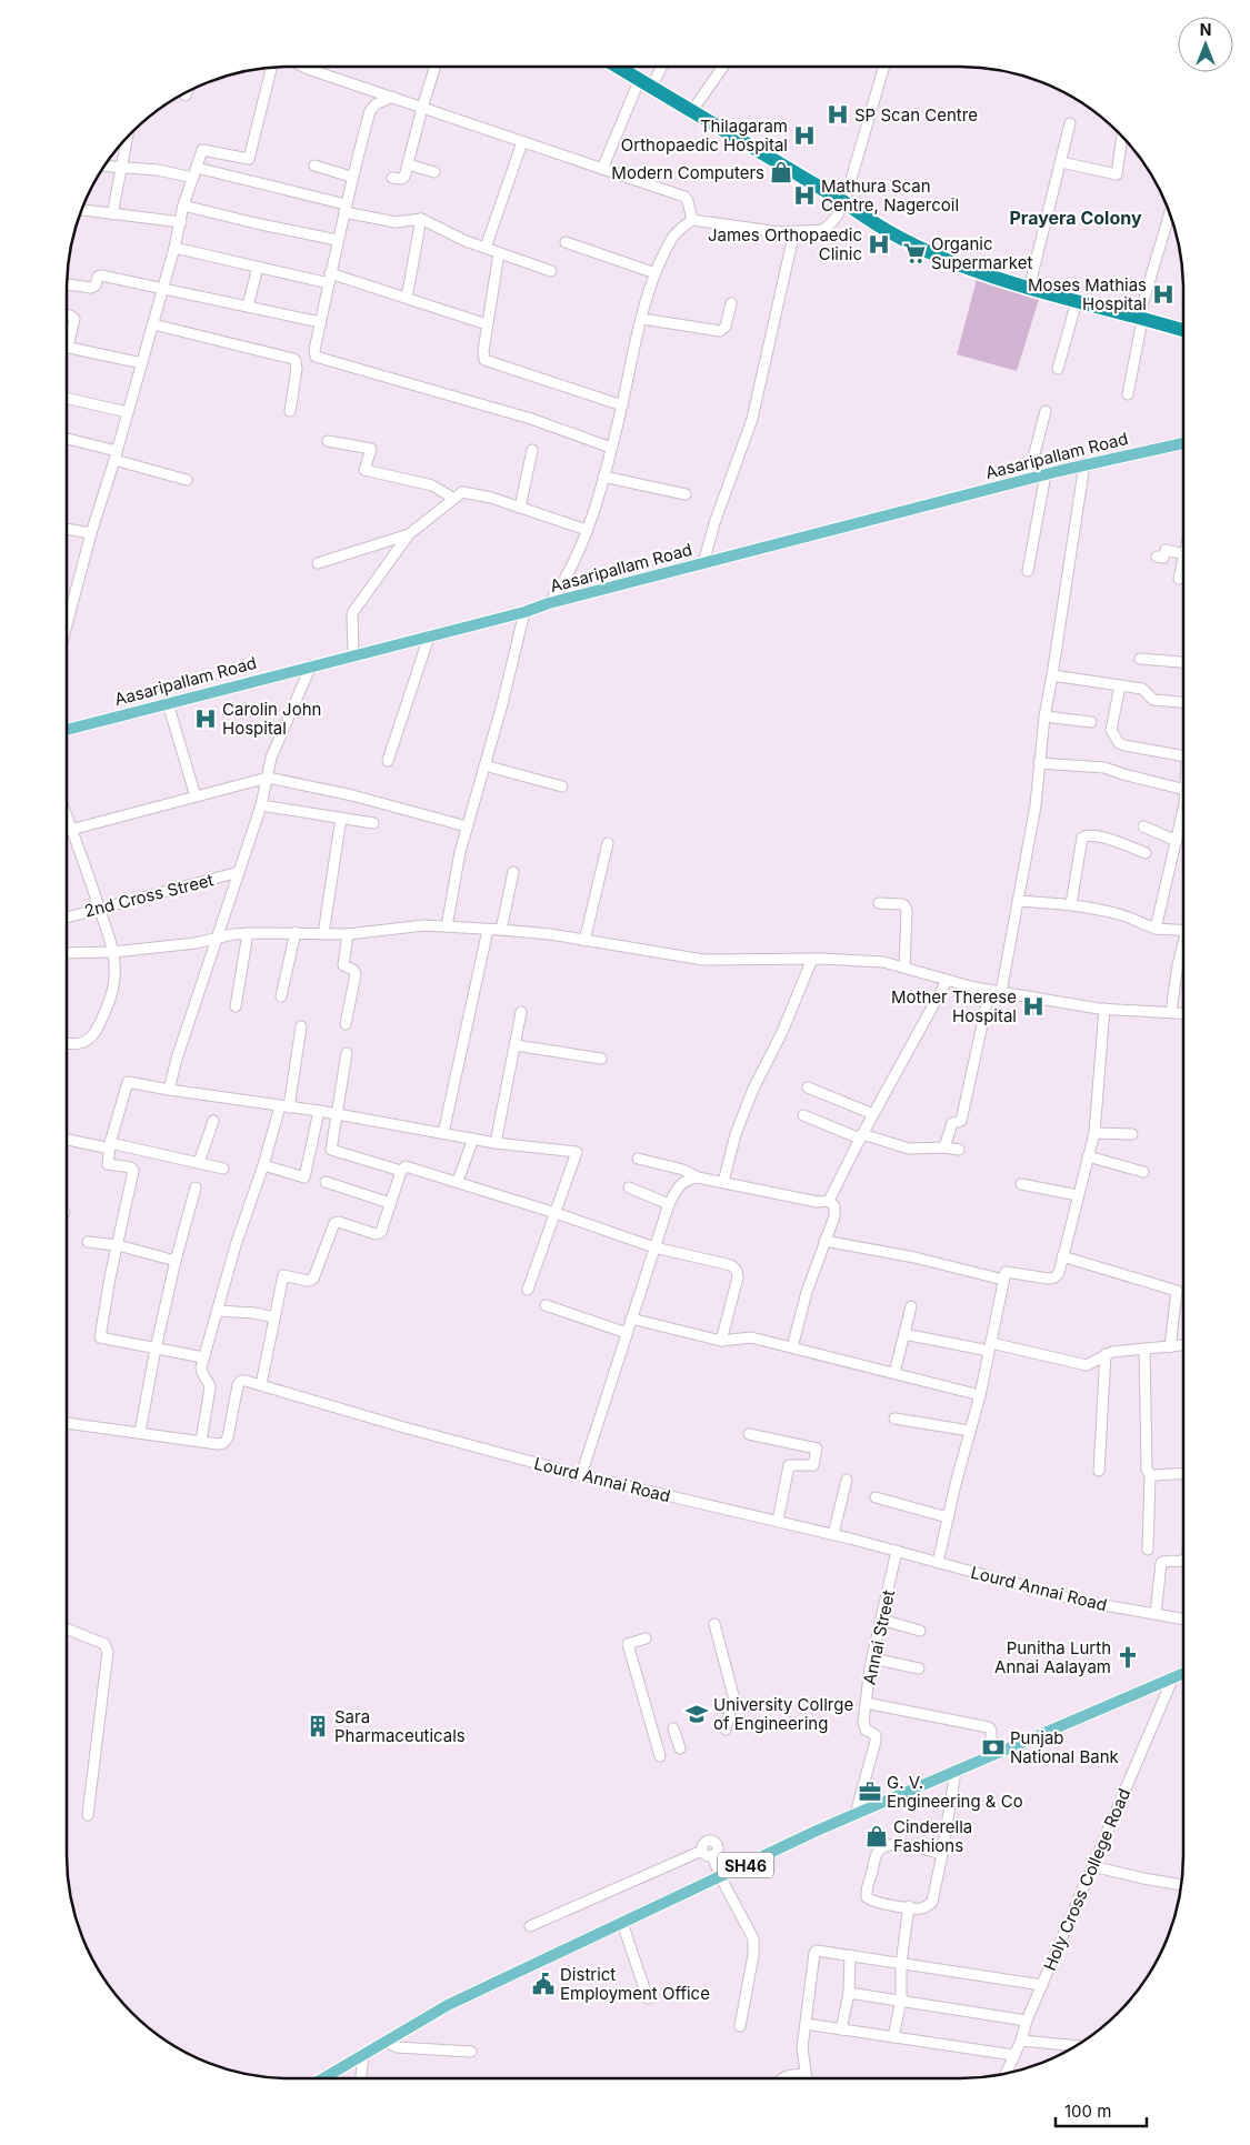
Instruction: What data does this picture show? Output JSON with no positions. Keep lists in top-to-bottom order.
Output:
{
  "streets": {
    "main road": ["Aasaripallam Road", "SH46"],
    "street": [
      "2nd Cross Street",
      "Lourd Annai Road",
      "Annai Street",
      "Holy Cross College Road"
    ]
  },
  "crossings": [
    ["Lourd Annai Road", "Annai Street"],
    ["Annai Street", "SH46"],
    ["SH46", "Holy Cross College Road"]
  ],
  "districts": ["Prayera Colony"],
  "places": {
    "hospital": [
      "SP Scan Centre",
      "Thilagaram Orthopaedic Hospital",
      "Mathura Scan Centre, Nagercoil",
      "James Orthopaedic Clinic",
      "Moses Mathias Hospital",
      "Carolin John Hospital",
      "Mother Therese Hospital"
    ],
    "shop": ["Modern Computers", "Cinderella Fashions"],
    "supermarket": ["Organic Supermarket"],
    "church": ["Punitha Lurth Annai Aalayam"],
    "school or university": ["University Collrge of Engineering"],
    "building": ["Sara Pharmaceuticals"],
    "bank": ["Punjab National Bank"],
    "office": ["G. V. Engineering & Co"],
    "public building": ["District Employment Office"]
  },
  "scale_bar": "100 m",
  "north": "top"
}
